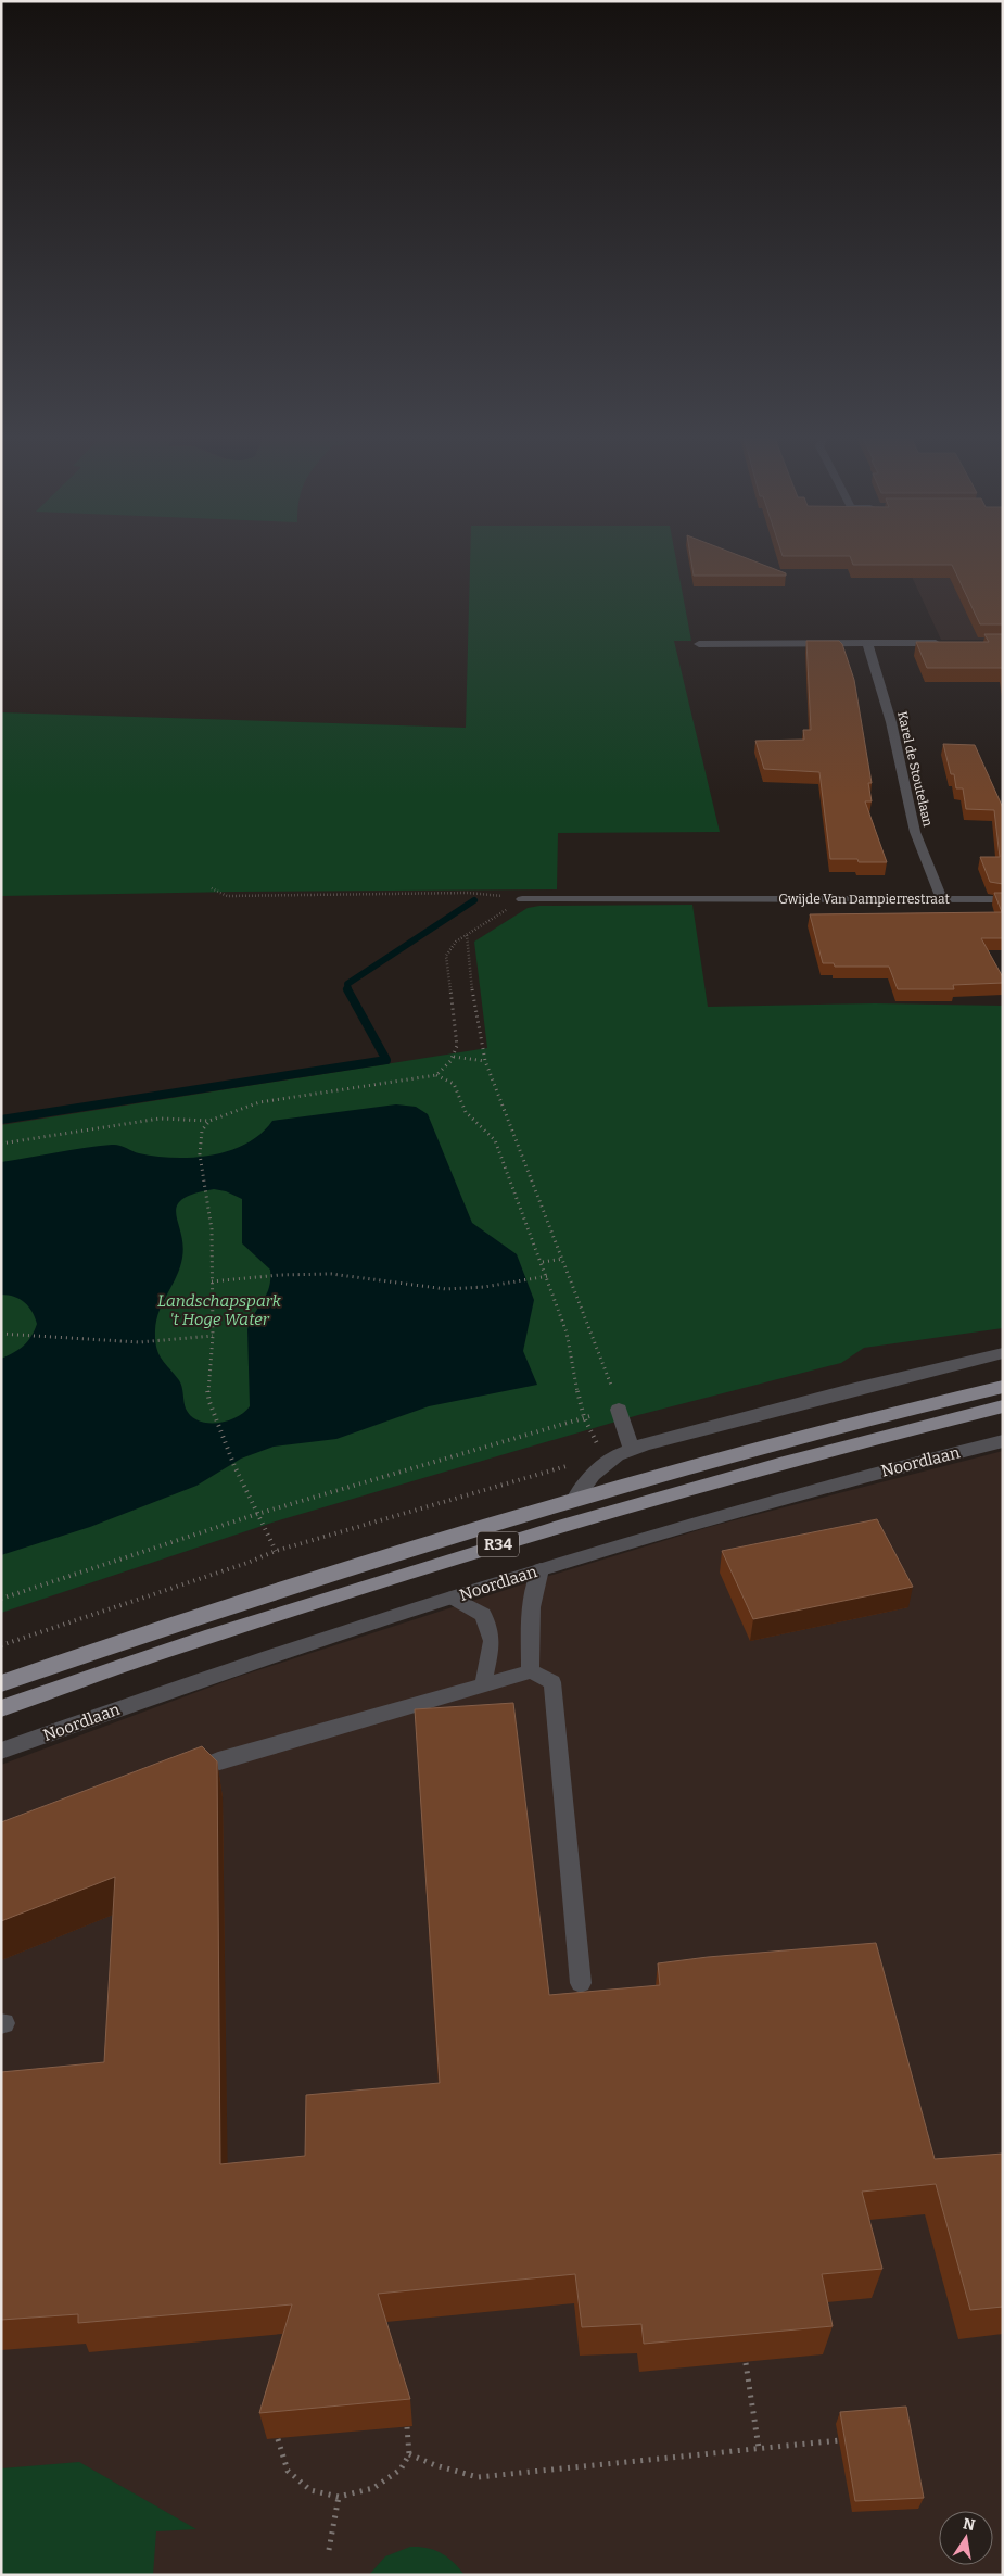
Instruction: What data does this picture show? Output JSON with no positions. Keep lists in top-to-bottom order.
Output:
{
  "streets": {
    "main road": ["Noordlaan", "R34"],
    "street": ["Karel de Stoutelaan", "Gwijde Van Dampierrestraat"]
  },
  "crossings": [
    ["Karel de Stoutelaan", "Gwijde Van Dampierrestraat"]
  ],
  "parks": ["Landschapspark 't Hoge Water"],
  "north": "top"
}
